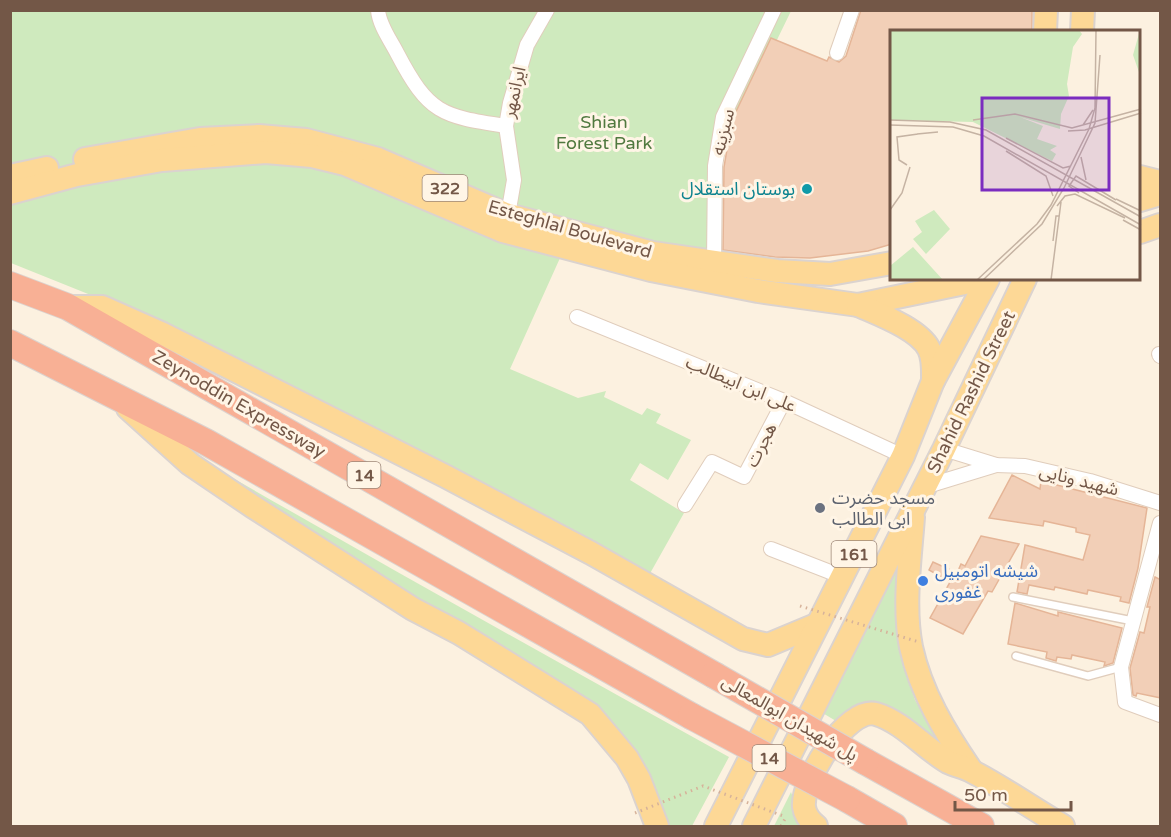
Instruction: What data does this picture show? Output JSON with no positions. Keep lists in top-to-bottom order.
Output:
{
  "streets": {
    "highway": ["Zeynoddin Expressway", "14", "پل شهیدان ابوالمعالی"],
    "main road": [
      "322",
      "Esteghlal Boulevard",
      "Shahid Rashid Street",
      "161"
    ],
    "street": [
      "ایرانمهر",
      "سبزینه",
      "علی ابن ابیطالب",
      "هجرت",
      "شهید ونایی"
    ]
  },
  "crossings": [
    ["ایرانمهر", "Esteghlal Boulevard"],
    ["سبزینه", "Esteghlal Boulevard"],
    ["علی ابن ابیطالب", "Shahid Rashid Street"],
    ["علی ابن ابیطالب", "هجرت"],
    ["Shahid Rashid Street", "شهید ونایی"],
    ["Zeynoddin Expressway", "پل شهیدان ابوالمعالی"]
  ],
  "parks": ["Shian Forest Park"],
  "places": ["بوستان استقلال", "مسجد حضرت ابی الطالب", "شیشه اتومبیل غفوری"],
  "scale_bar": "50 m"
}
